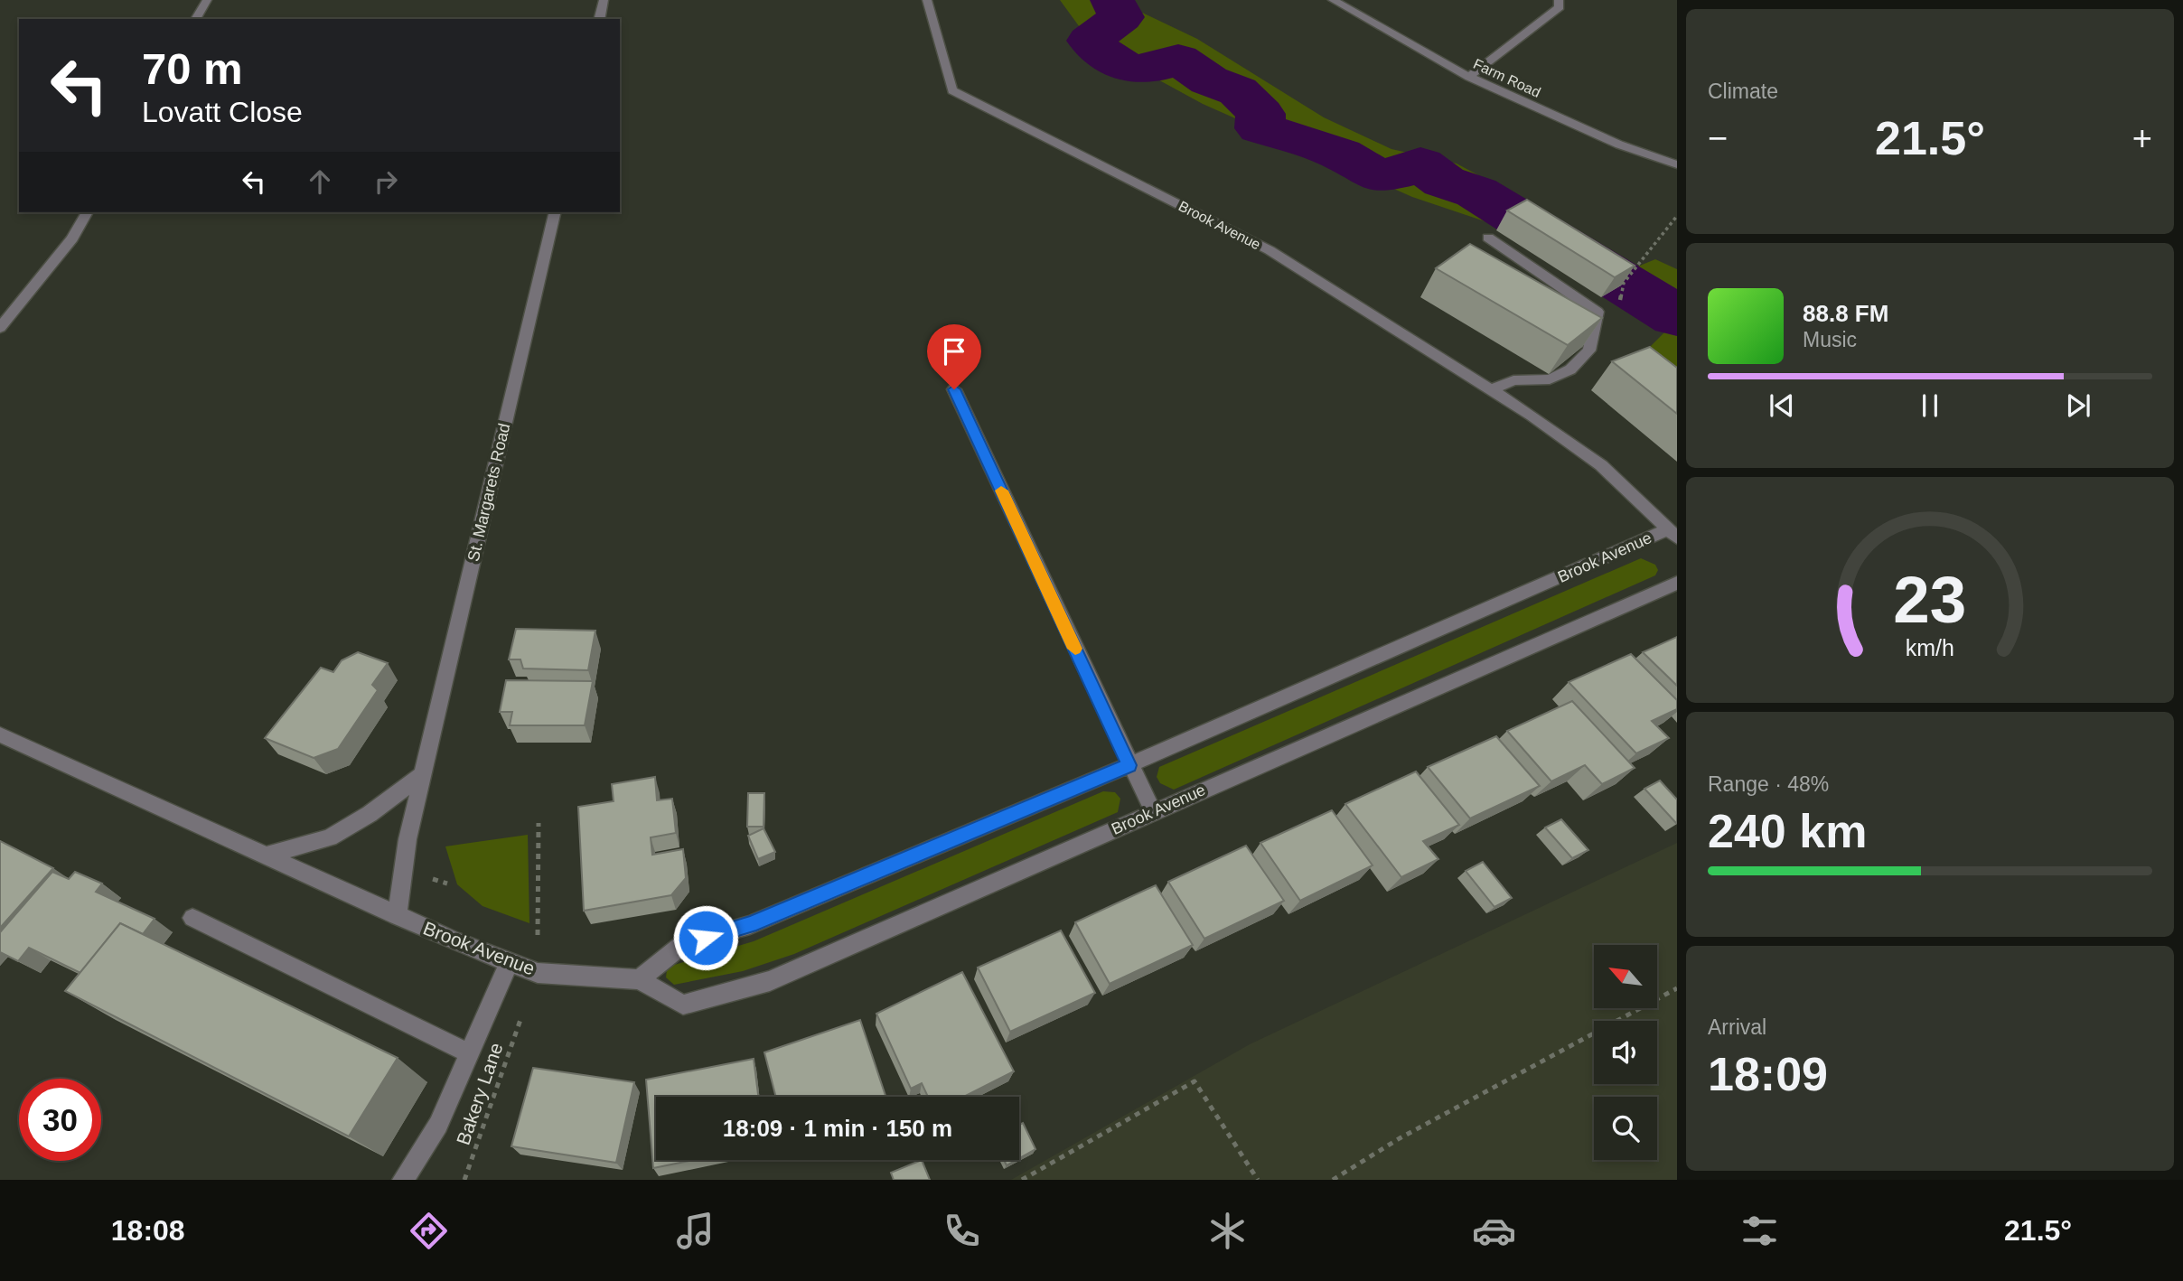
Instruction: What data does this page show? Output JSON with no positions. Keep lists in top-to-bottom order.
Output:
{
  "streets": {
    "street": ["Farm Road", "Brook Avenue", "St. Margarets Road"],
    "path": ["Bakery Lane"]
  },
  "crossings": [
    ["Brook Avenue", "St. Margarets Road"]
  ],
  "north": "top left",
  "page": {
    "tile": [
      "Climate",
      ["Range · 48%", "240 km"],
      ["Arrival", "18:09"]
    ],
    "turn": ["70 m", "Lovatt Close"],
    "heat": ["−", "21.5°", "+"],
    "song": ["88.8 FM", "Music"],
    "limit": "30",
    "trip": "18:09 · 1 min · 150 m",
    "tabs": ["18:08", "21.5°"],
    "gauge": ["23", "km/h"]
  }
}
